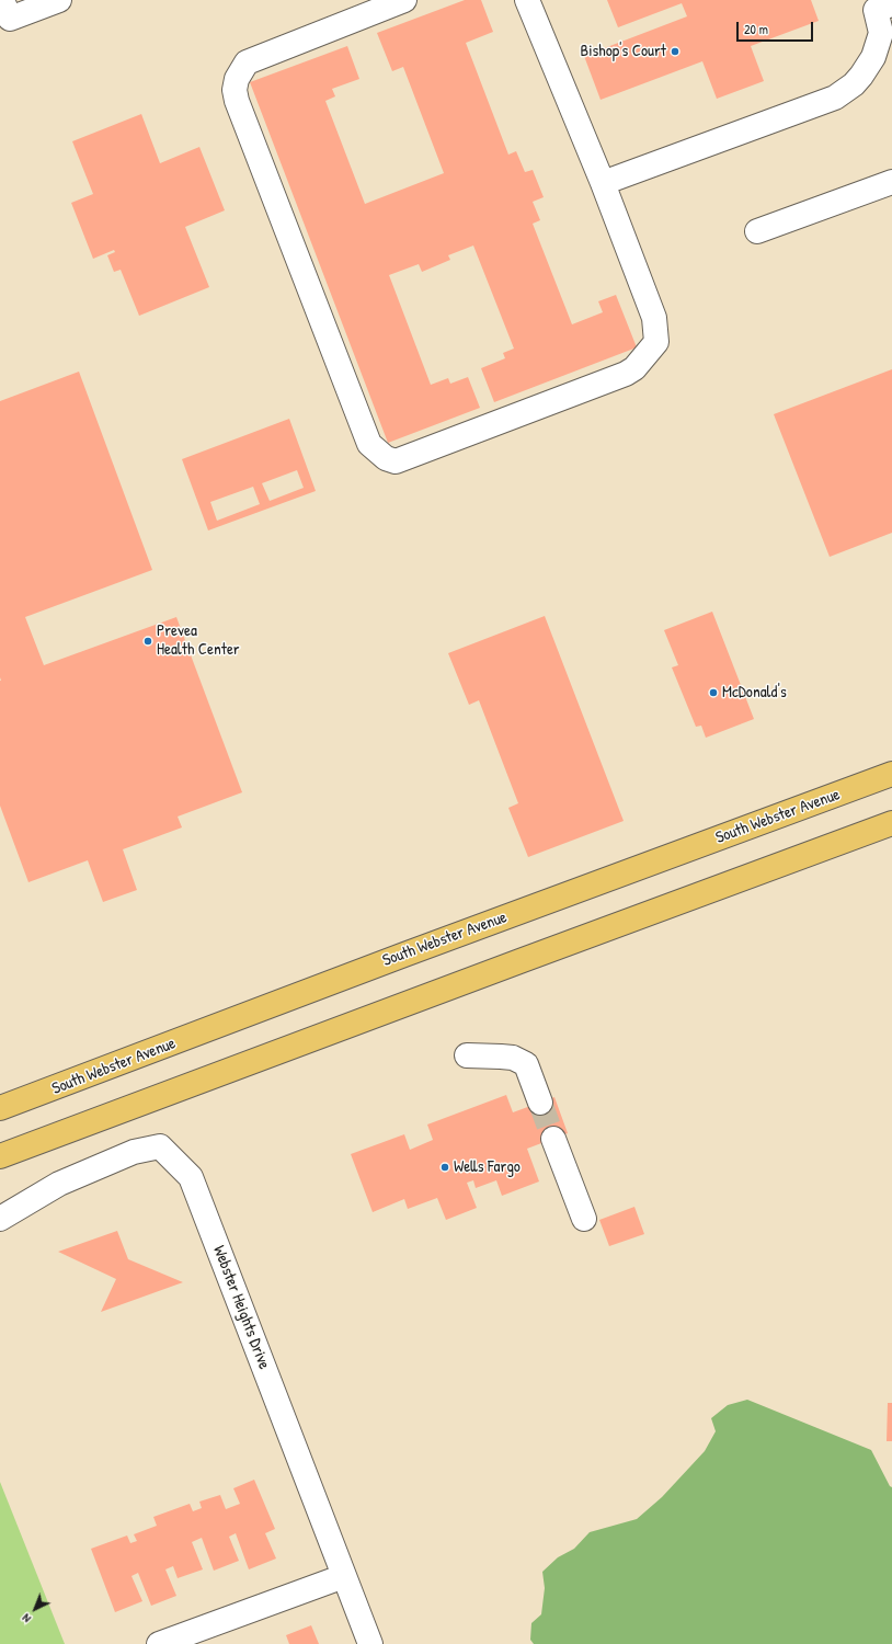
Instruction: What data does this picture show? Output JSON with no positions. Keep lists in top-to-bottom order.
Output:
{
  "streets": {
    "main road": ["South Webster Avenue"],
    "street": ["Webster Heights Drive"]
  },
  "places": [
    "Bishop's Court",
    "Prevea Health Center",
    "McDonald's",
    "Wells Fargo"
  ],
  "scale_bar": "20 m",
  "north": "bottom left"
}
